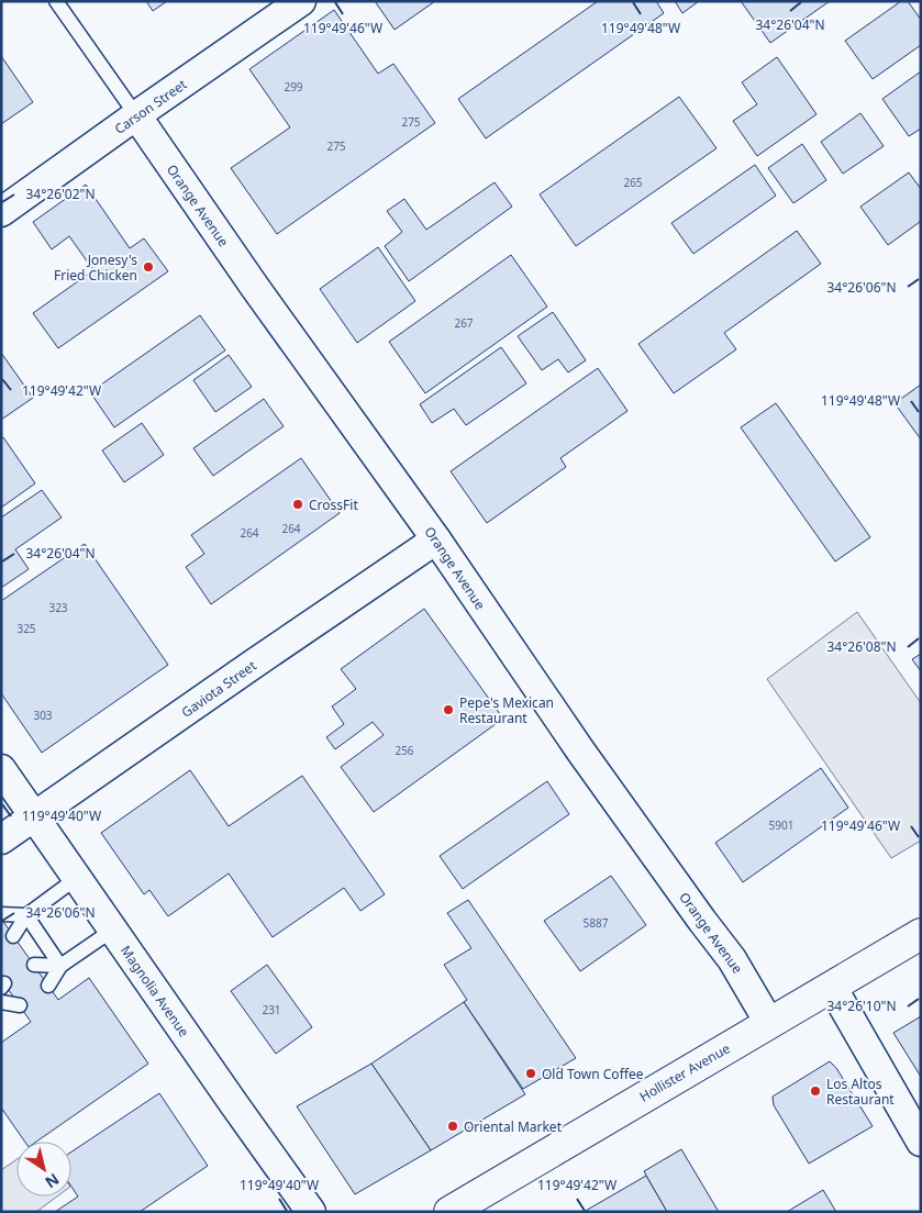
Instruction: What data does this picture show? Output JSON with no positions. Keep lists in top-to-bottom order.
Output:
{
  "streets": {
    "main road": ["Hollister Avenue"],
    "street": [
      "Carson Street",
      "Orange Avenue",
      "Gaviota Street",
      "Magnolia Avenue"
    ]
  },
  "crossings": [
    ["Carson Street", "Orange Avenue"],
    ["Orange Avenue", "Gaviota Street"],
    ["Orange Avenue", "Hollister Avenue"],
    ["Gaviota Street", "Magnolia Avenue"]
  ],
  "places": [
    "Jonesy's Fried Chicken",
    "CrossFit",
    "Pepe's Mexican Restaurant",
    "Old Town Coffee",
    "Los Altos Restaurant",
    "Oriental Market"
  ],
  "house_numbers": [
    "299",
    "275",
    "275",
    "265",
    "267",
    "264",
    "264",
    "323",
    "325",
    "303",
    "256",
    "5901",
    "5887",
    "231"
  ],
  "north": "bottom right",
  "coordinates": [
    "34°26'04\"N",
    "119°49'46\"W",
    "119°49'48\"W",
    "34°26'02\"N",
    "34°26'06\"N",
    "119°49'42\"W",
    "34°26'08\"N",
    "119°49'40\"W",
    "34°26'10\"N"
  ]
}
